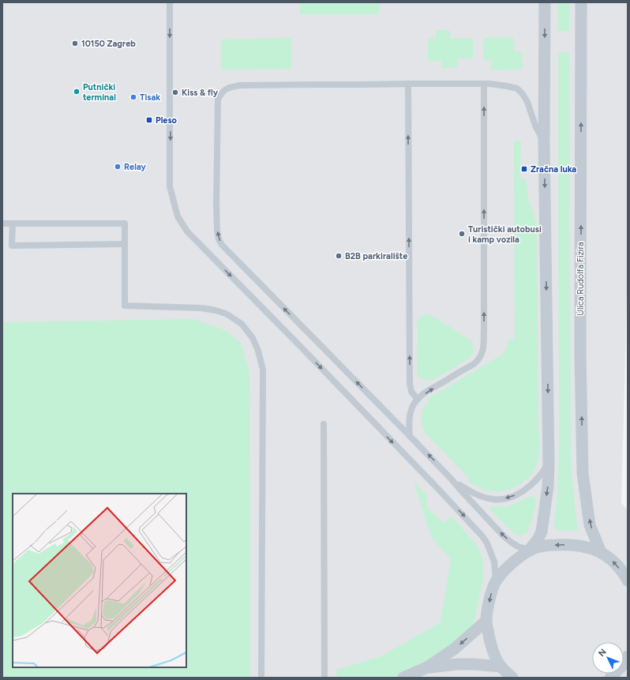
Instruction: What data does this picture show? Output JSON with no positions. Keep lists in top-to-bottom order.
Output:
{
  "streets": {
    "street": ["Ulica Rudolfa Fizira"]
  },
  "places": {
    "other": [
      "10150 Zagreb",
      "Putnički terminal",
      "Kiss & fly",
      "Tisak",
      "Relay",
      "Turistički autobusi i kamp vozila",
      "B2B parkiralište"
    ],
    "transit": ["Pleso", "Zračna luka"]
  },
  "north": "top left"
}
